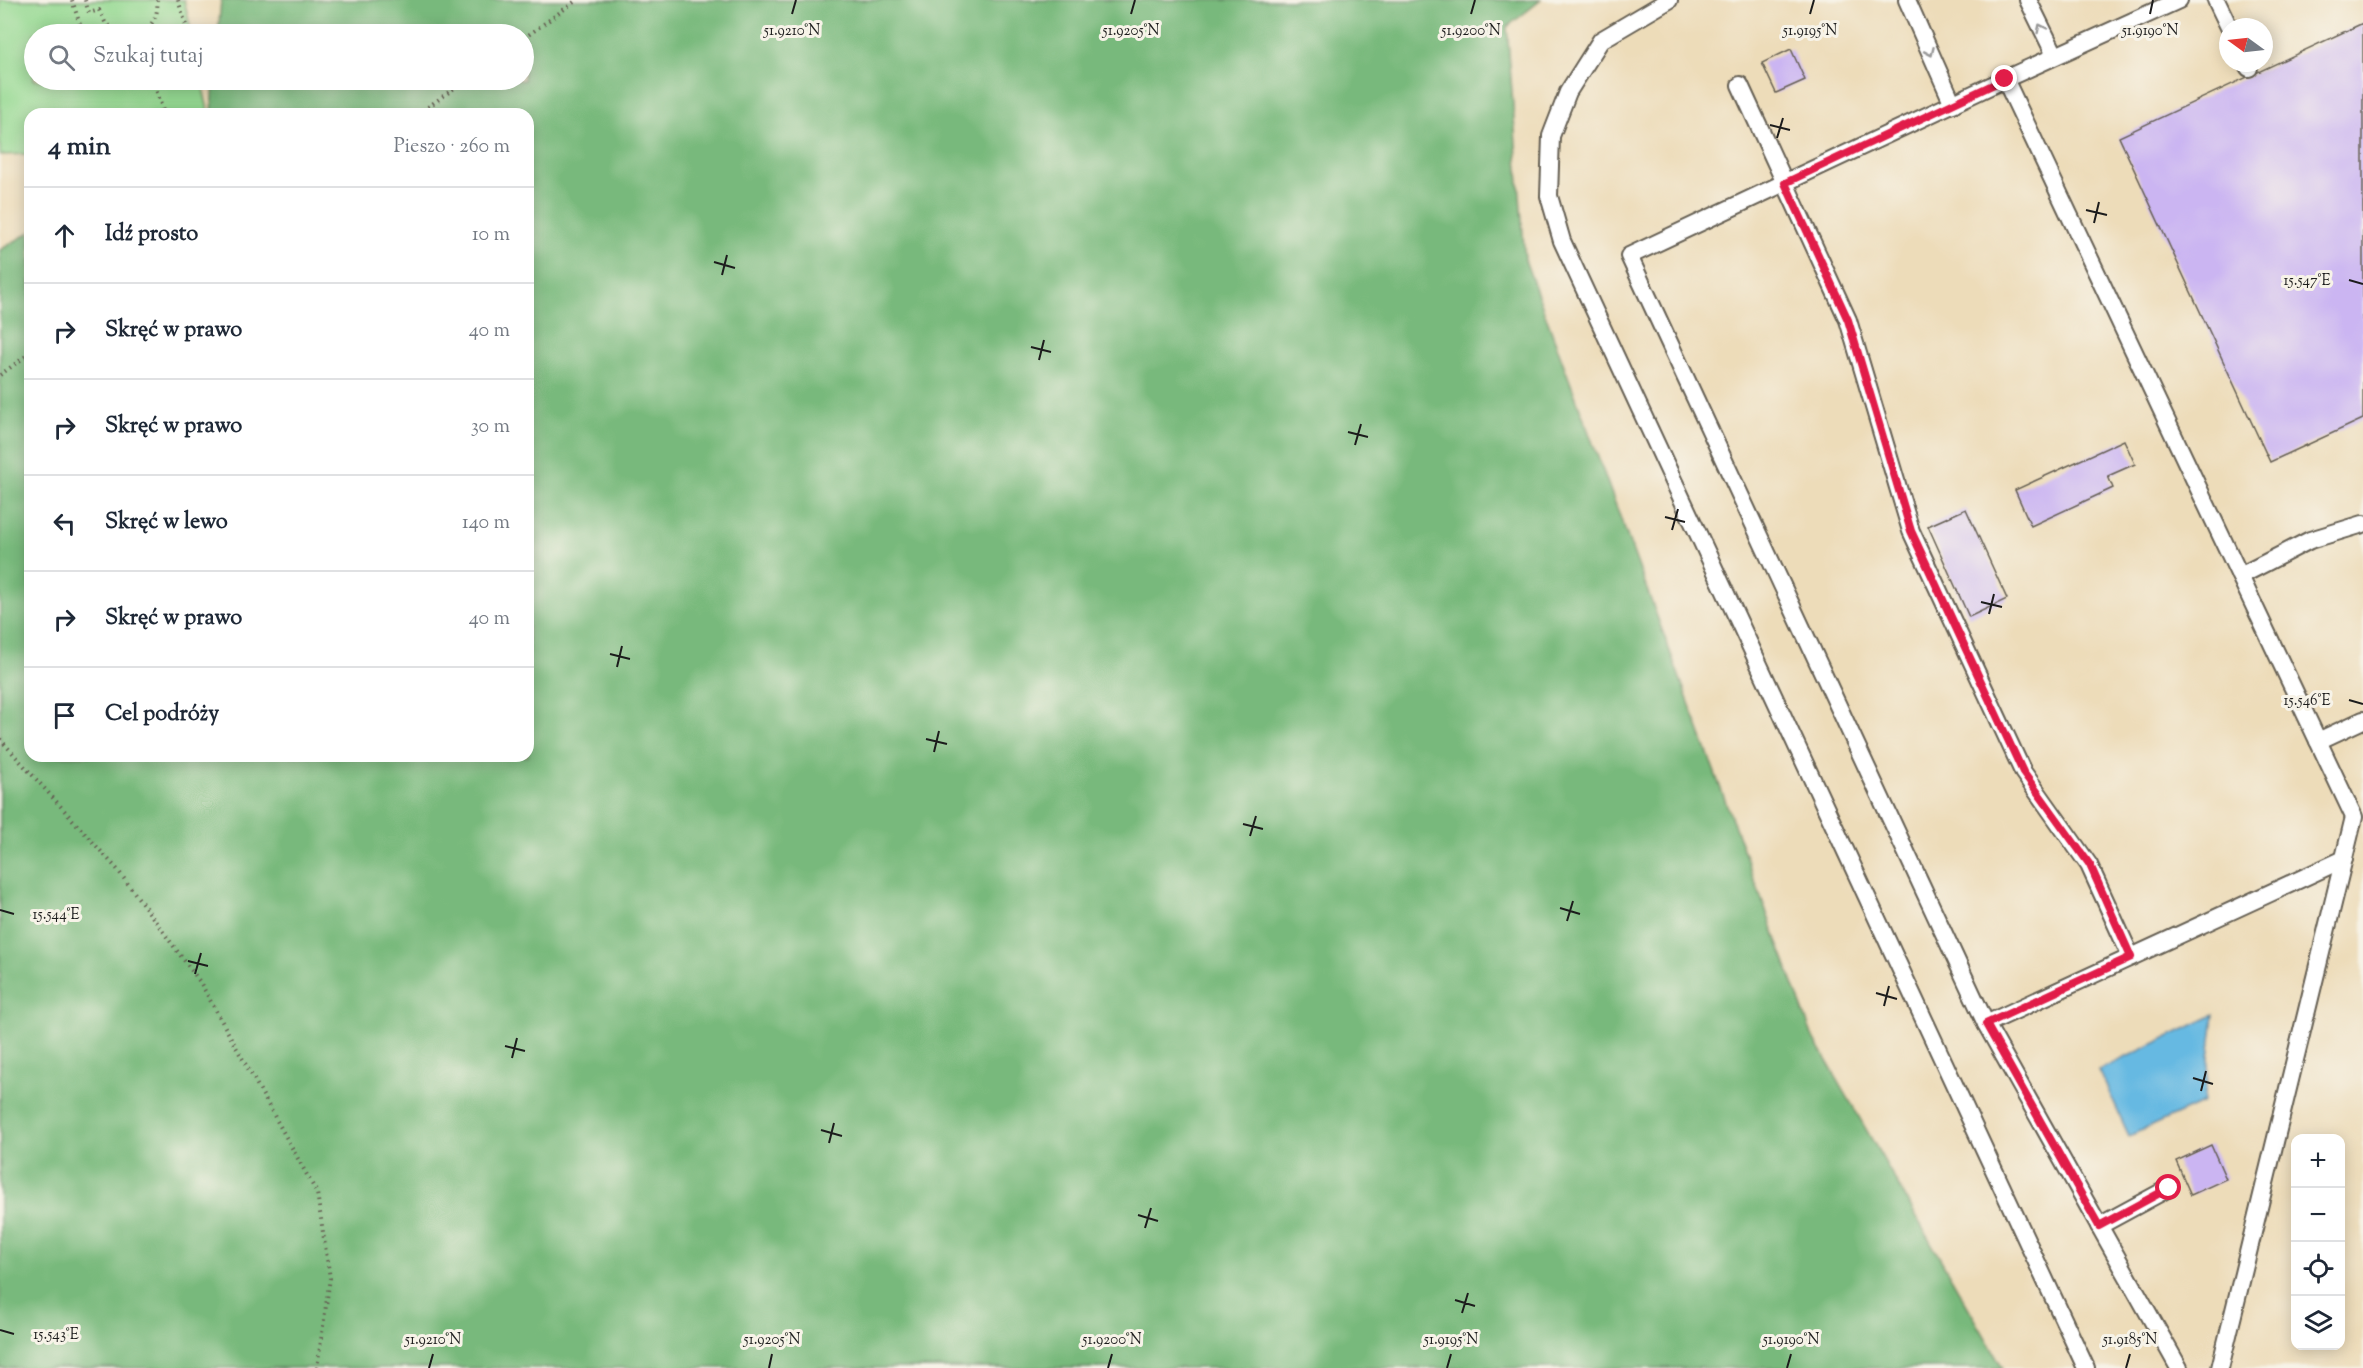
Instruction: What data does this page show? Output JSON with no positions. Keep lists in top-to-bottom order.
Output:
{
  "north": "left",
  "page": {
    "search": "Szukaj tutaj",
    "heading": ["4 min", "Pieszo · 260 m"],
    "list": [
      ["Idź prosto", "10 m"],
      ["Skręć w prawo", "40 m"],
      ["Skręć w prawo", "30 m"],
      ["Skręć w lewo", "140 m"],
      ["Skręć w prawo", "40 m"],
      "Cel podróży"
    ],
    "map_buttons": ["+", "−"]
  },
  "coordinates": [
    "51.9210°N",
    "51.9205°N",
    "51.9200°N",
    "51.9195°N",
    "51.9190°N",
    "15.547°E",
    "15.546°E",
    "15.544°E",
    "15.543°E",
    "51.9185°N"
  ]
}
